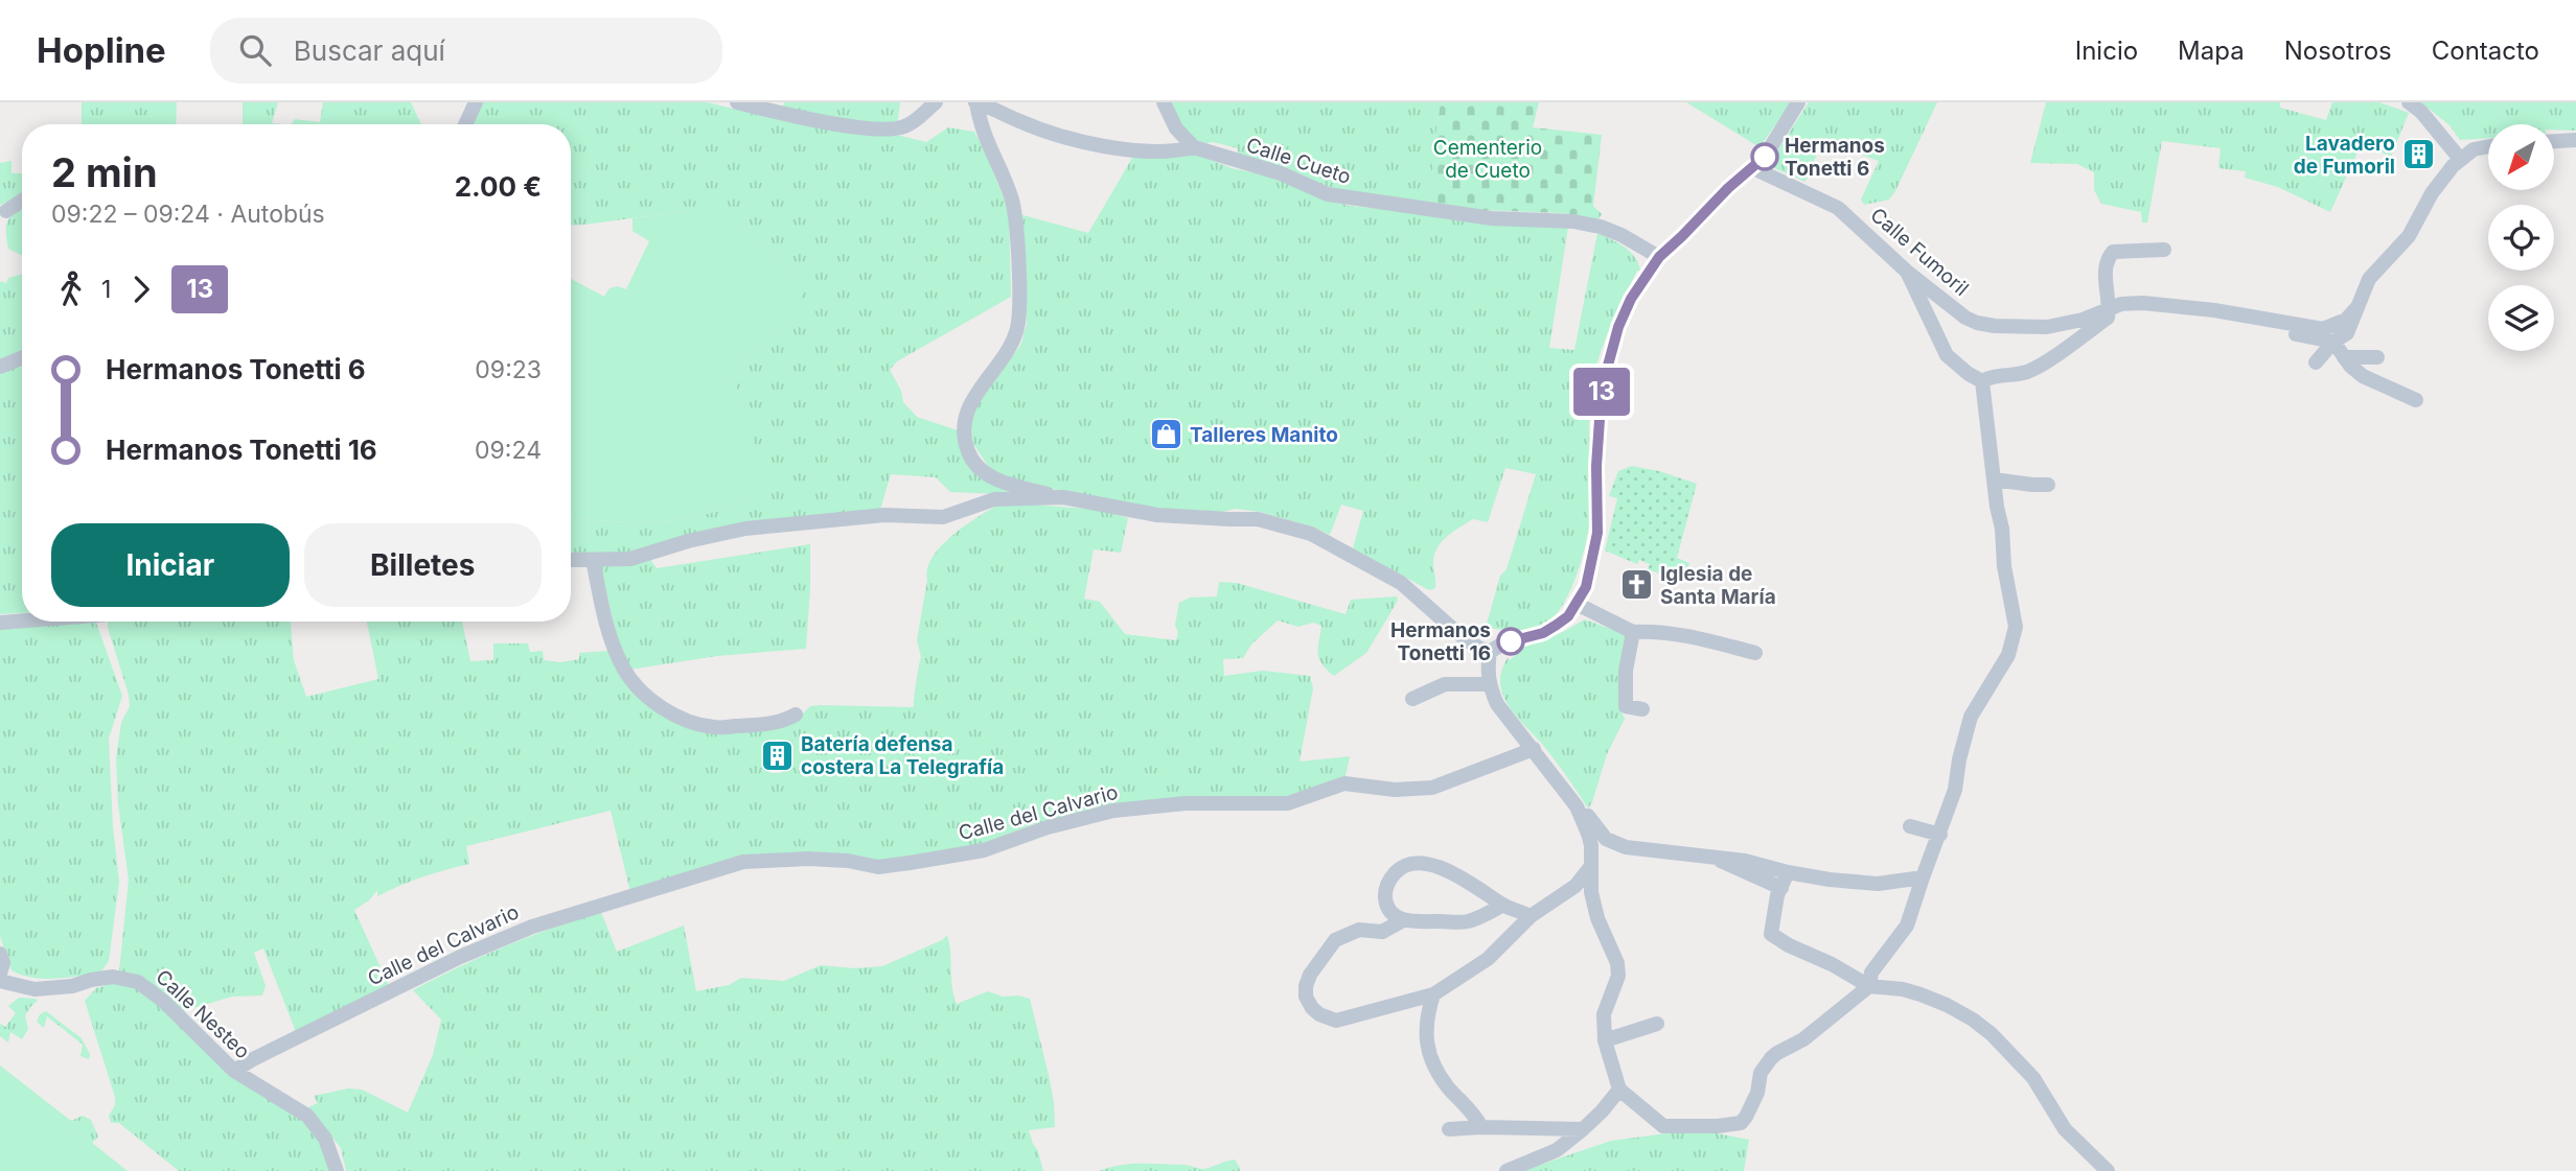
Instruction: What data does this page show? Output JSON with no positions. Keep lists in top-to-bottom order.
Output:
{
  "streets": {
    "street": [
      "Calle Cueto",
      "Calle Fumoril",
      "Calle del Calvario",
      "Calle Nesteo"
    ]
  },
  "crossings": [
    ["Calle del Calvario", "Calle Nesteo"]
  ],
  "parks": ["Cementerio de Cueto"],
  "places": {
    "building": ["Lavadero de Fumoril", "Batería defensa costera La Telegrafía"],
    "other": ["Hermanos Tonetti 6", "Hermanos Tonetti 16"],
    "shop": ["Talleres Manito"],
    "church": ["Iglesia de Santa María"]
  },
  "lines": ["bus line 13"],
  "north": "bottom left",
  "page": {
    "header": "Hopline",
    "search": "Buscar aquí",
    "nav": [
      "Inicio",
      "Mapa",
      "Nosotros",
      "Contacto"
    ],
    "on_map": "13",
    "heading": ["2 min", "09:22 – 09:24 · Autobús", "2.00 €"],
    "legs": ["1", "13"],
    "list": [
      {
        "name": "Hermanos Tonetti 6",
        "value": "09:23"
      },
      {
        "name": "Hermanos Tonetti 16",
        "value": "09:24"
      }
    ],
    "buttons": ["Iniciar", "Billetes"]
  }
}
